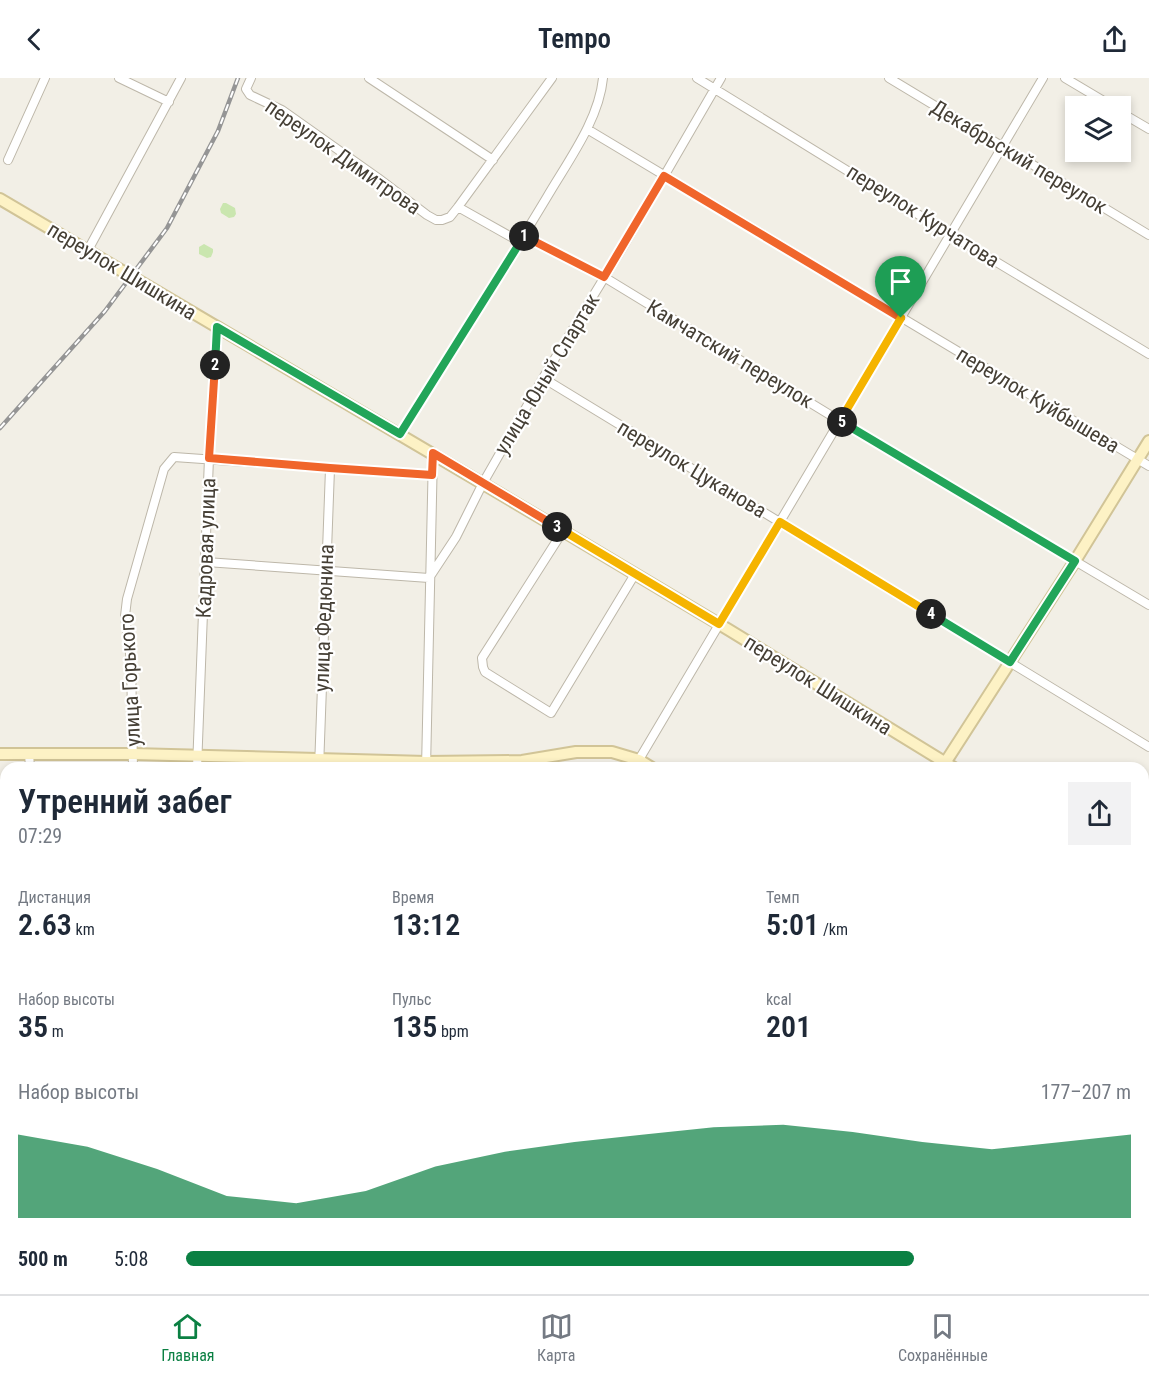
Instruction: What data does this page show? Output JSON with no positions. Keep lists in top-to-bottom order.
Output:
{
  "streets": {
    "main road": ["переулок Шишкина"],
    "street": [
      "переулок Димитрова",
      "Декабрьский переулок",
      "переулок Курчатова",
      "Камчатский переулок",
      "улица Юный Спартак",
      "переулок Куйбышева",
      "переулок Цуканова",
      "Кадровая улица",
      "улица Федюнина",
      "улица Горького"
    ]
  },
  "crossings": [
    ["переулок Курчатова", "улица Юный Спартак"],
    ["переулок Шишкина", "улица Юный Спартак"],
    ["переулок Шишкина", "Кадровая улица"],
    ["Камчатский переулок", "улица Юный Спартак"],
    ["улица Юный Спартак", "переулок Куйбышева"],
    ["улица Юный Спартак", "переулок Цуканова"],
    ["Кадровая улица", "улица Горького"]
  ],
  "page": {
    "header": "Tempo",
    "pins": [
      "1",
      "2",
      "5",
      "3",
      "4"
    ],
    "heading": ["Утренний забег", "07:29"],
    "stats": [
      ["Дистанция", "2.63 km"],
      ["Время", "13:12"],
      ["Темп", "5:01 /km"],
      ["Набор высоты", "35 m"],
      ["Пульс", "135 bpm"],
      ["kcal", "201"]
    ],
    "chart": ["Набор высоты", "177–207 m"],
    "list": [
      {
        "name": "500 m",
        "note": "5:08"
      }
    ],
    "tabs": ["Главная", "Карта", "Сохранённые"]
  }
}
